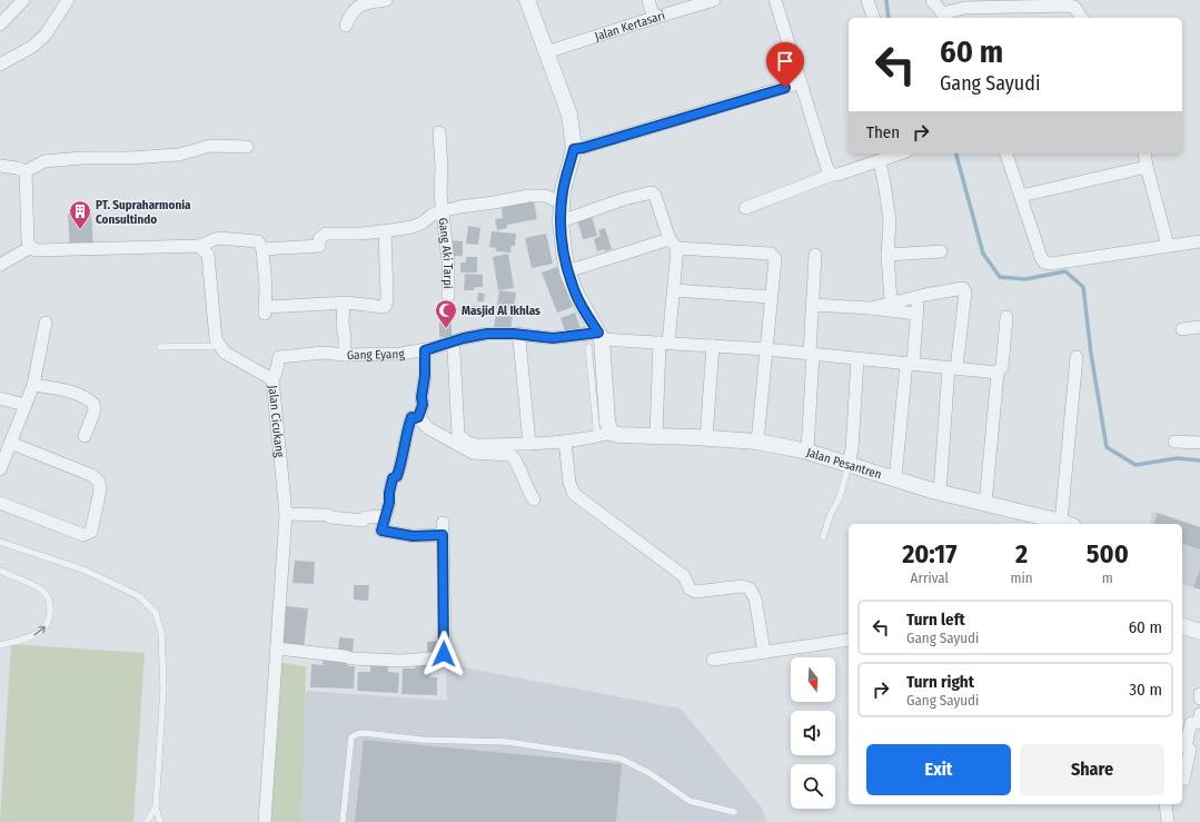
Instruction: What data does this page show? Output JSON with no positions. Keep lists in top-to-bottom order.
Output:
{
  "streets": {
    "street": [
      "Jalan Kertasari",
      "Gang Aki Tarpi",
      "Gang Eyang",
      "Jalan Cicukang",
      "Jalan Pesantren"
    ]
  },
  "crossings": [
    ["Gang Eyang", "Jalan Cicukang"]
  ],
  "places": {
    "building": ["PT. Supraharmonia Consultindo"],
    "mosque": ["Masjid Al Ikhlas"]
  },
  "north": "bottom",
  "page": {
    "turn": ["60 m", "Gang Sayudi"],
    "then": "Then",
    "eta": [
      "20:17",
      "Arrival",
      "2",
      "min",
      "500",
      "m"
    ],
    "list": [
      {
        "name": "Turn left",
        "note": "Gang Sayudi",
        "value": "60 m"
      },
      {
        "name": "Turn right",
        "note": "Gang Sayudi",
        "value": "30 m"
      }
    ],
    "buttons": ["Exit", "Share"]
  }
}
